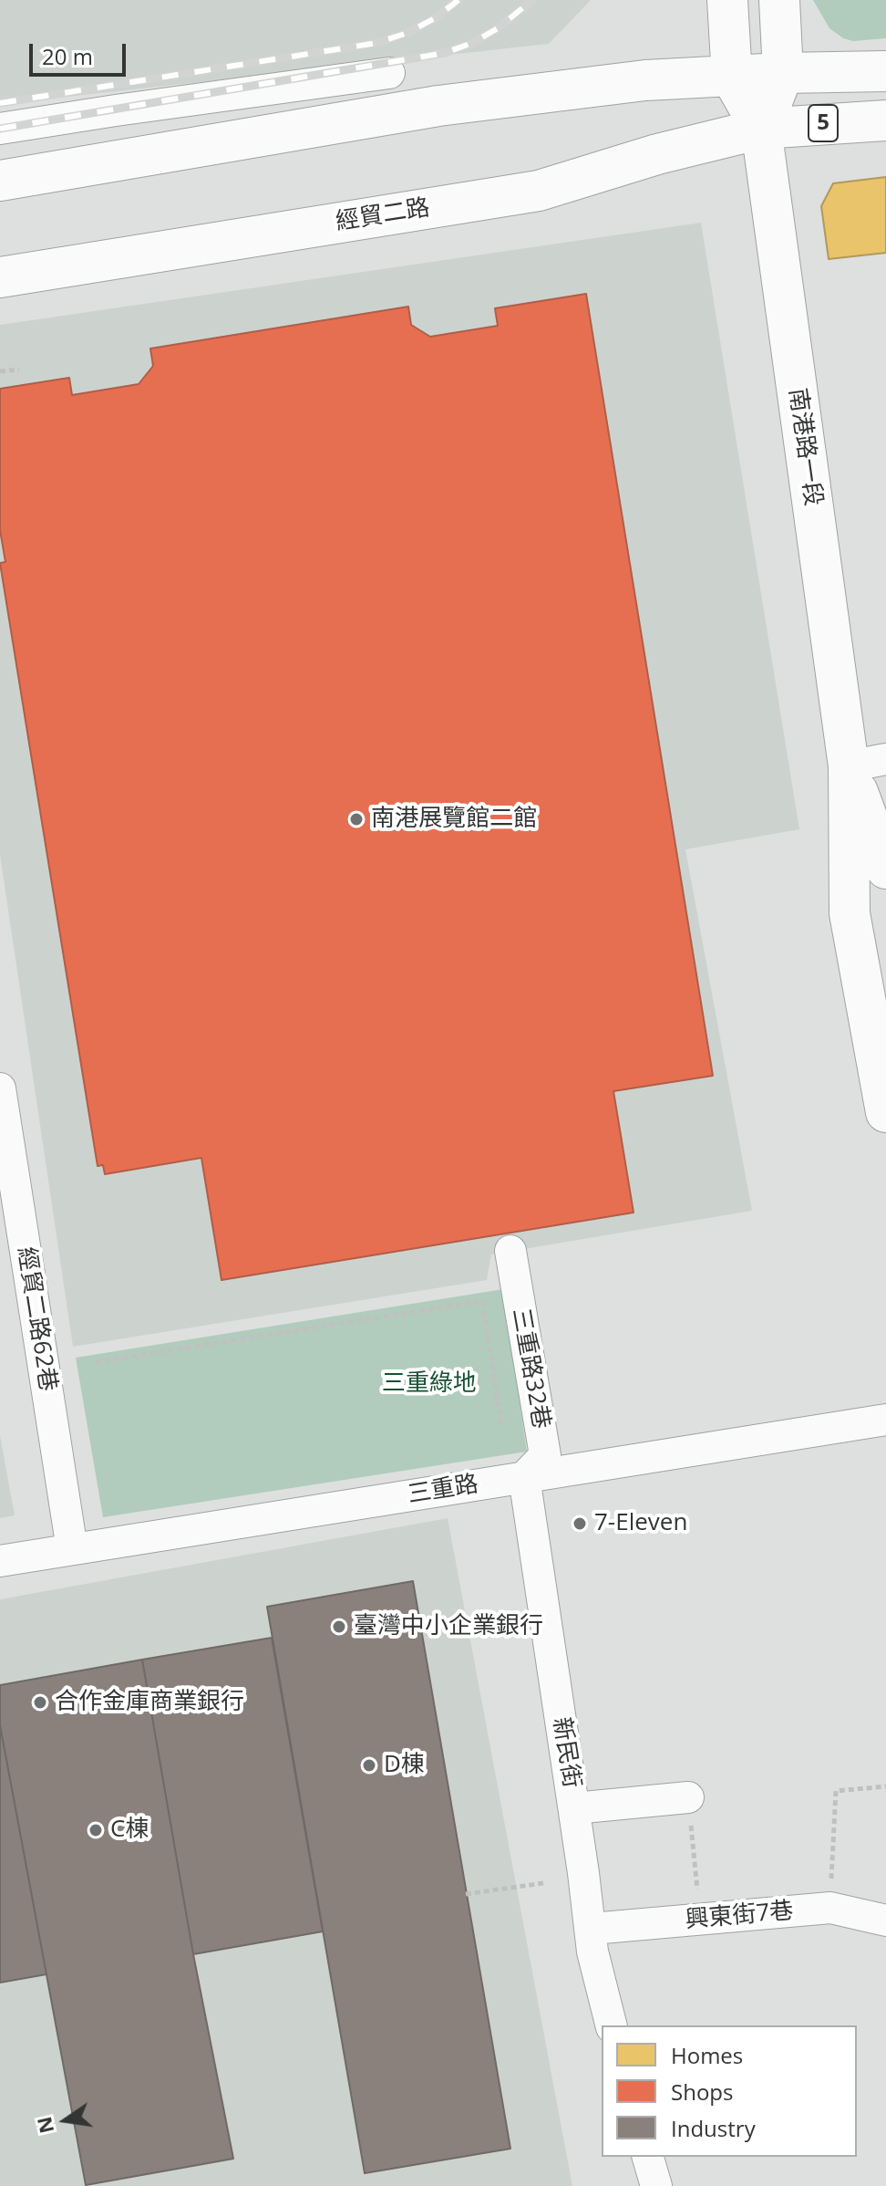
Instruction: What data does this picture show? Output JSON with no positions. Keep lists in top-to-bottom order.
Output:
{
  "streets": {
    "main road": ["5", "經貿二路", "南港路一段"],
    "street": [
      "經貿二路62巷",
      "三重路32巷",
      "三重路",
      "新民街",
      "興東街7巷"
    ]
  },
  "crossings": [
    ["5", "經貿二路"],
    ["5", "南港路一段"],
    ["經貿二路", "南港路一段"],
    ["經貿二路62巷", "三重路"],
    ["三重路32巷", "三重路"],
    ["三重路32巷", "新民街"],
    ["三重路", "新民街"],
    ["新民街", "興東街7巷"]
  ],
  "parks": ["三重綠地"],
  "places": [
    "南港展覽館二館",
    "7-Eleven",
    "臺灣中小企業銀行",
    "合作金庫商業銀行",
    "D棟",
    "C棟"
  ],
  "legend": ["Homes", "Shops", "Industry"],
  "scale_bar": "20 m",
  "north": "left"
}
